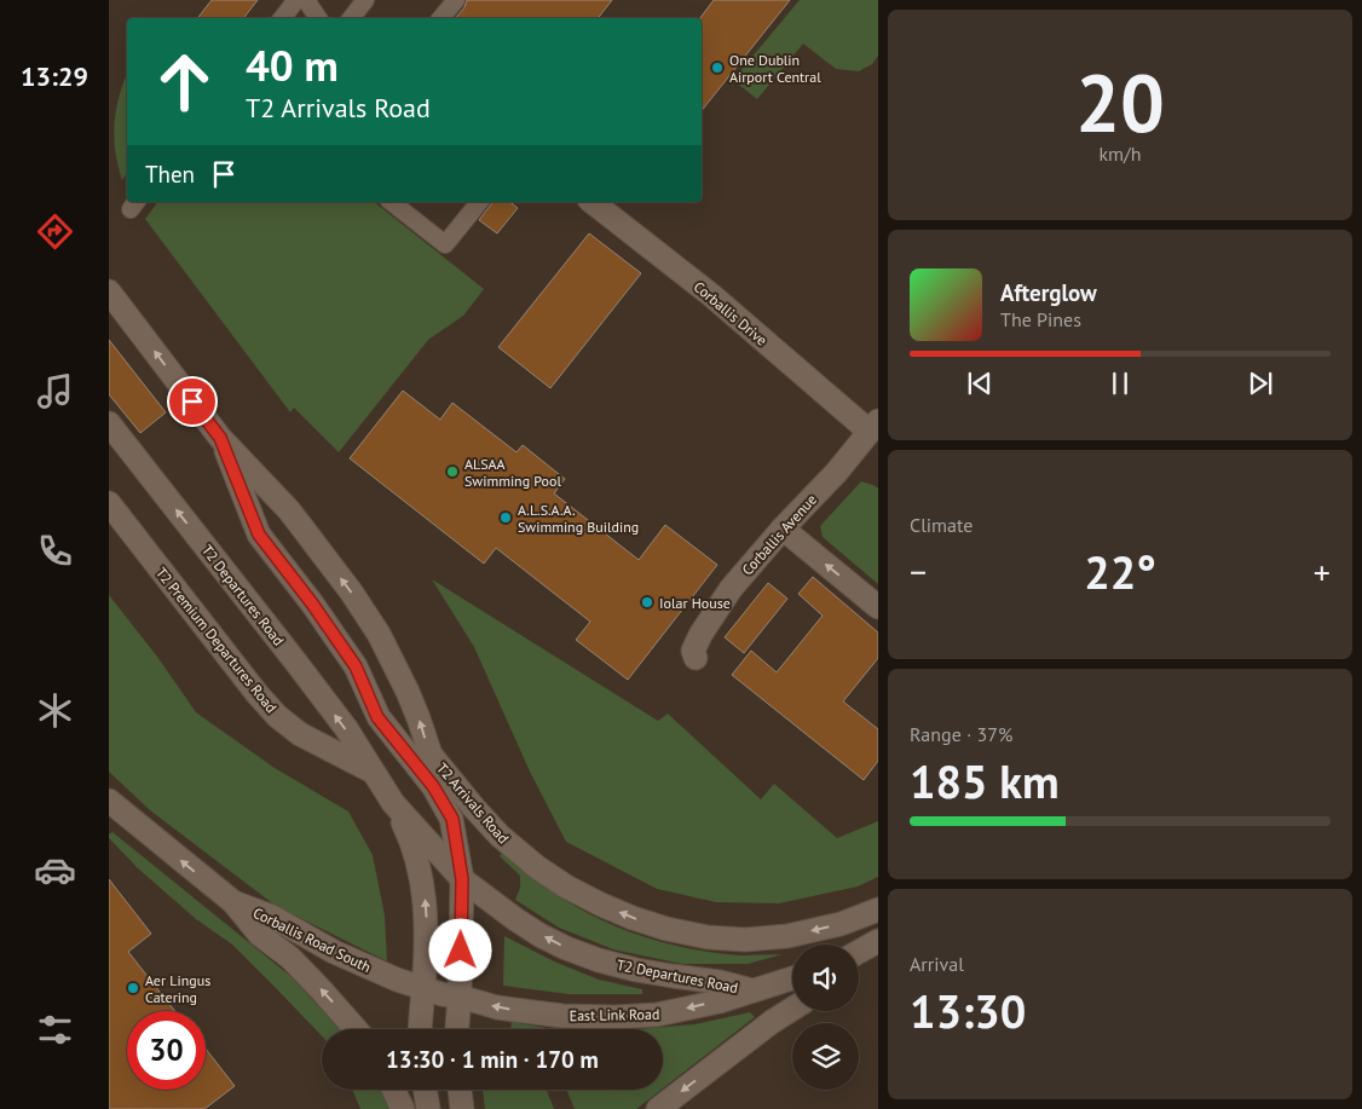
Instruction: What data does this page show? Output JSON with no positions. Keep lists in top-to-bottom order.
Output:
{
  "streets": {
    "street": [
      "Corballis Drive",
      "Corballis Avenue",
      "T2 Departures Road",
      "T2 Premium Departures Road",
      "T2 Arrivals Road",
      "Corballis Road South",
      "East Link Road"
    ]
  },
  "crossings": [
    ["Corballis Drive", "Corballis Avenue"],
    ["T2 Departures Road", "T2 Premium Departures Road"],
    ["T2 Departures Road", "T2 Arrivals Road"],
    ["T2 Departures Road", "East Link Road"],
    ["Corballis Road South", "East Link Road"]
  ],
  "one_way": ["T2 Departures Road", "East Link Road"],
  "places": [
    "One Dublin Airport Central",
    "ALSAA Swimming Pool",
    "A.L.S.A.A. Swimming Building",
    "Iolar House",
    "Aer Lingus Catering"
  ],
  "page": {
    "tabs": "13:29",
    "tile": [
      ["20", "km/h"],
      "Climate",
      ["Range · 37%", "185 km"],
      ["Arrival", "13:30"]
    ],
    "turn": ["40 m", "T2 Arrivals Road"],
    "then": "Then",
    "song": ["Afterglow", "The Pines"],
    "heat": ["−", "22°", "+"],
    "limit": "30",
    "trip": "13:30 · 1 min · 170 m"
  }
}
